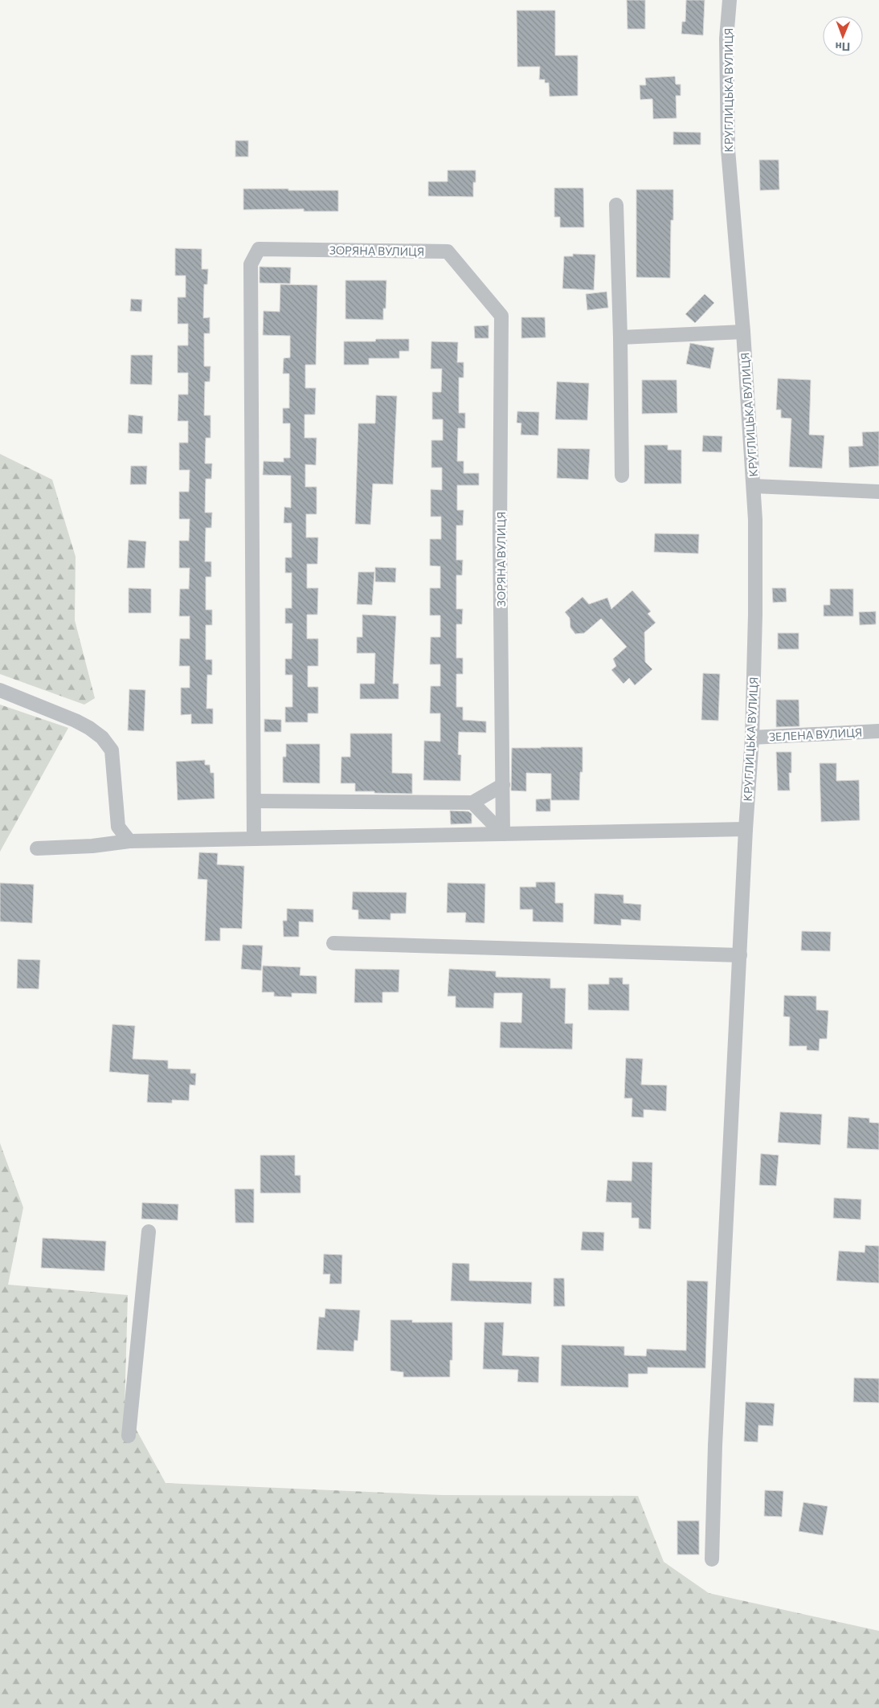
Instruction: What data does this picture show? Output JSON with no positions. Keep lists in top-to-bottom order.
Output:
{
  "streets": {
    "street": ["КРУГЛИЦЬКА ВУЛИЦЯ", "ЗОРЯНА ВУЛИЦЯ", "ЗЕЛЕНА ВУЛИЦЯ"]
  },
  "crossings": [
    ["КРУГЛИЦЬКА ВУЛИЦЯ", "ЗЕЛЕНА ВУЛИЦЯ"]
  ],
  "north": "bottom"
}
